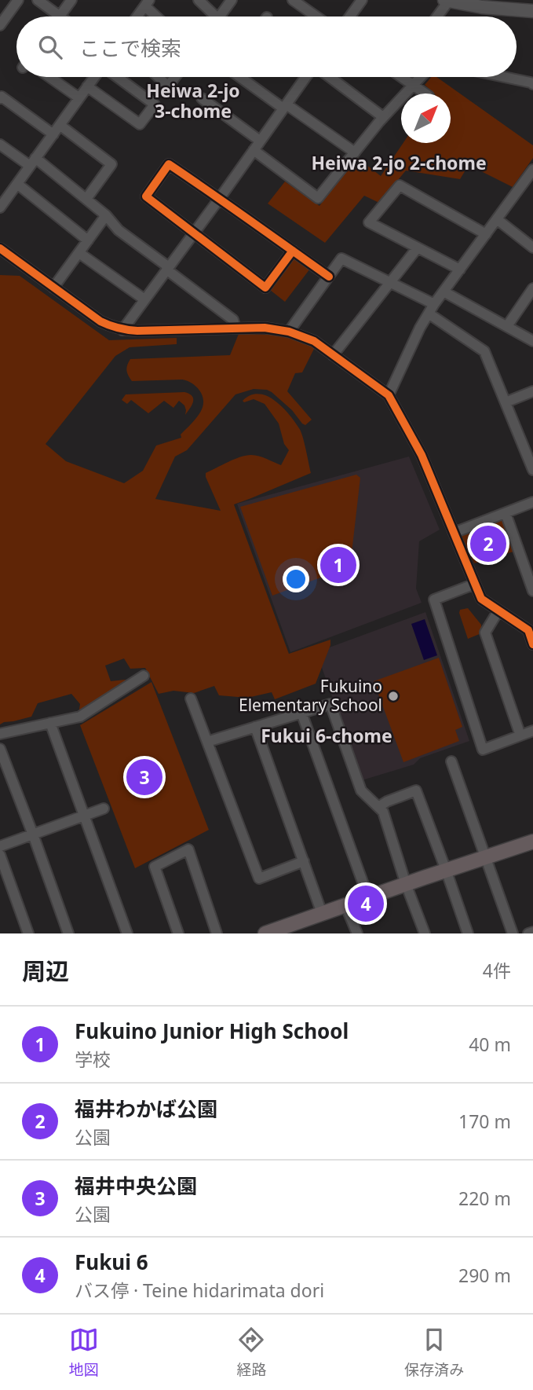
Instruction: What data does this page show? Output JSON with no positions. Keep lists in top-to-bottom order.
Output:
{
  "districts": ["Heiwa 2-jo 3-chome", "Heiwa 2-jo 2-chome", "Fukui 6-chome"],
  "places": ["Fukuino Elementary School"],
  "north": "top right",
  "page": {
    "search": "ここで検索",
    "pins": [
      "2",
      "1",
      "3",
      "4"
    ],
    "heading": ["周辺", "4件"],
    "list": [
      {
        "mark": "1",
        "name": "Fukuino Junior High School",
        "note": "学校",
        "value": "40 m"
      },
      {
        "mark": "2",
        "name": "福井わかば公園",
        "note": "公園",
        "value": "170 m"
      },
      {
        "mark": "3",
        "name": "福井中央公園",
        "note": "公園",
        "value": "220 m"
      },
      {
        "mark": "4",
        "name": "Fukui 6",
        "note": "バス停 · Teine hidarimata dori",
        "value": "290 m"
      }
    ],
    "nav": ["地図", "経路", "保存済み"]
  }
}
